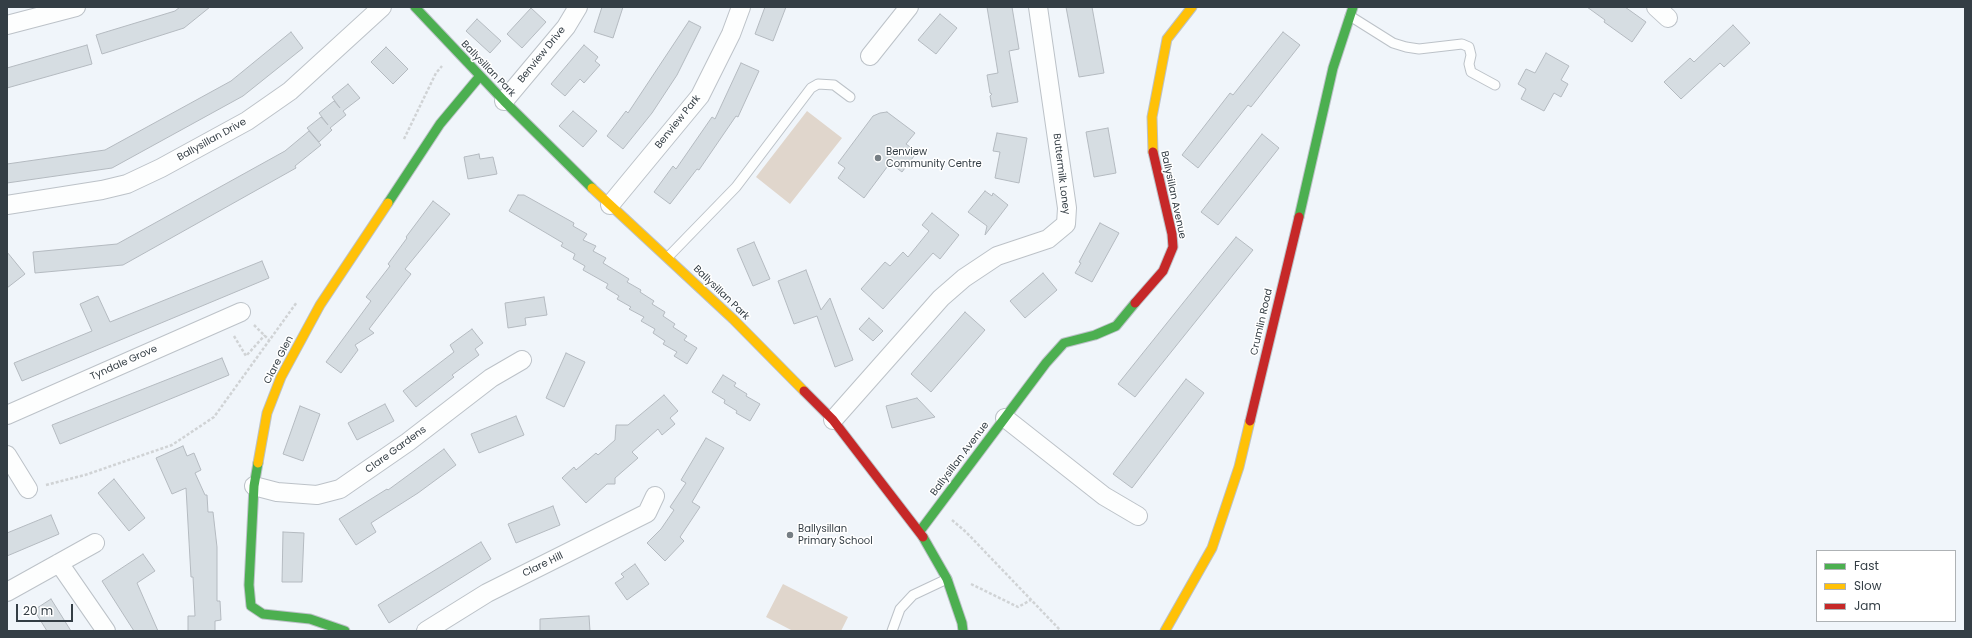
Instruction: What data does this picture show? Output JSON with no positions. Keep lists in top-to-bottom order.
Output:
{
  "streets": {
    "street": [
      "Benview Drive",
      "Ballysillan Park",
      "Benview Park",
      "Ballysillan Drive",
      "Buttermilk Loney",
      "Ballysillan Avenue",
      "Crumlin Road",
      "Clare Glen",
      "Tyndale Grove",
      "Clare Gardens",
      "Clare Hill"
    ]
  },
  "crossings": [
    ["Benview Drive", "Ballysillan Park"],
    ["Ballysillan Park", "Benview Park"],
    ["Ballysillan Park", "Buttermilk Loney"],
    ["Ballysillan Park", "Ballysillan Avenue"],
    ["Ballysillan Park", "Clare Glen"],
    ["Clare Glen", "Clare Gardens"]
  ],
  "places": ["Benview Community Centre", "Ballysillan Primary School"],
  "legend": ["Fast", "Slow", "Jam"],
  "scale_bar": "20 m"
}
